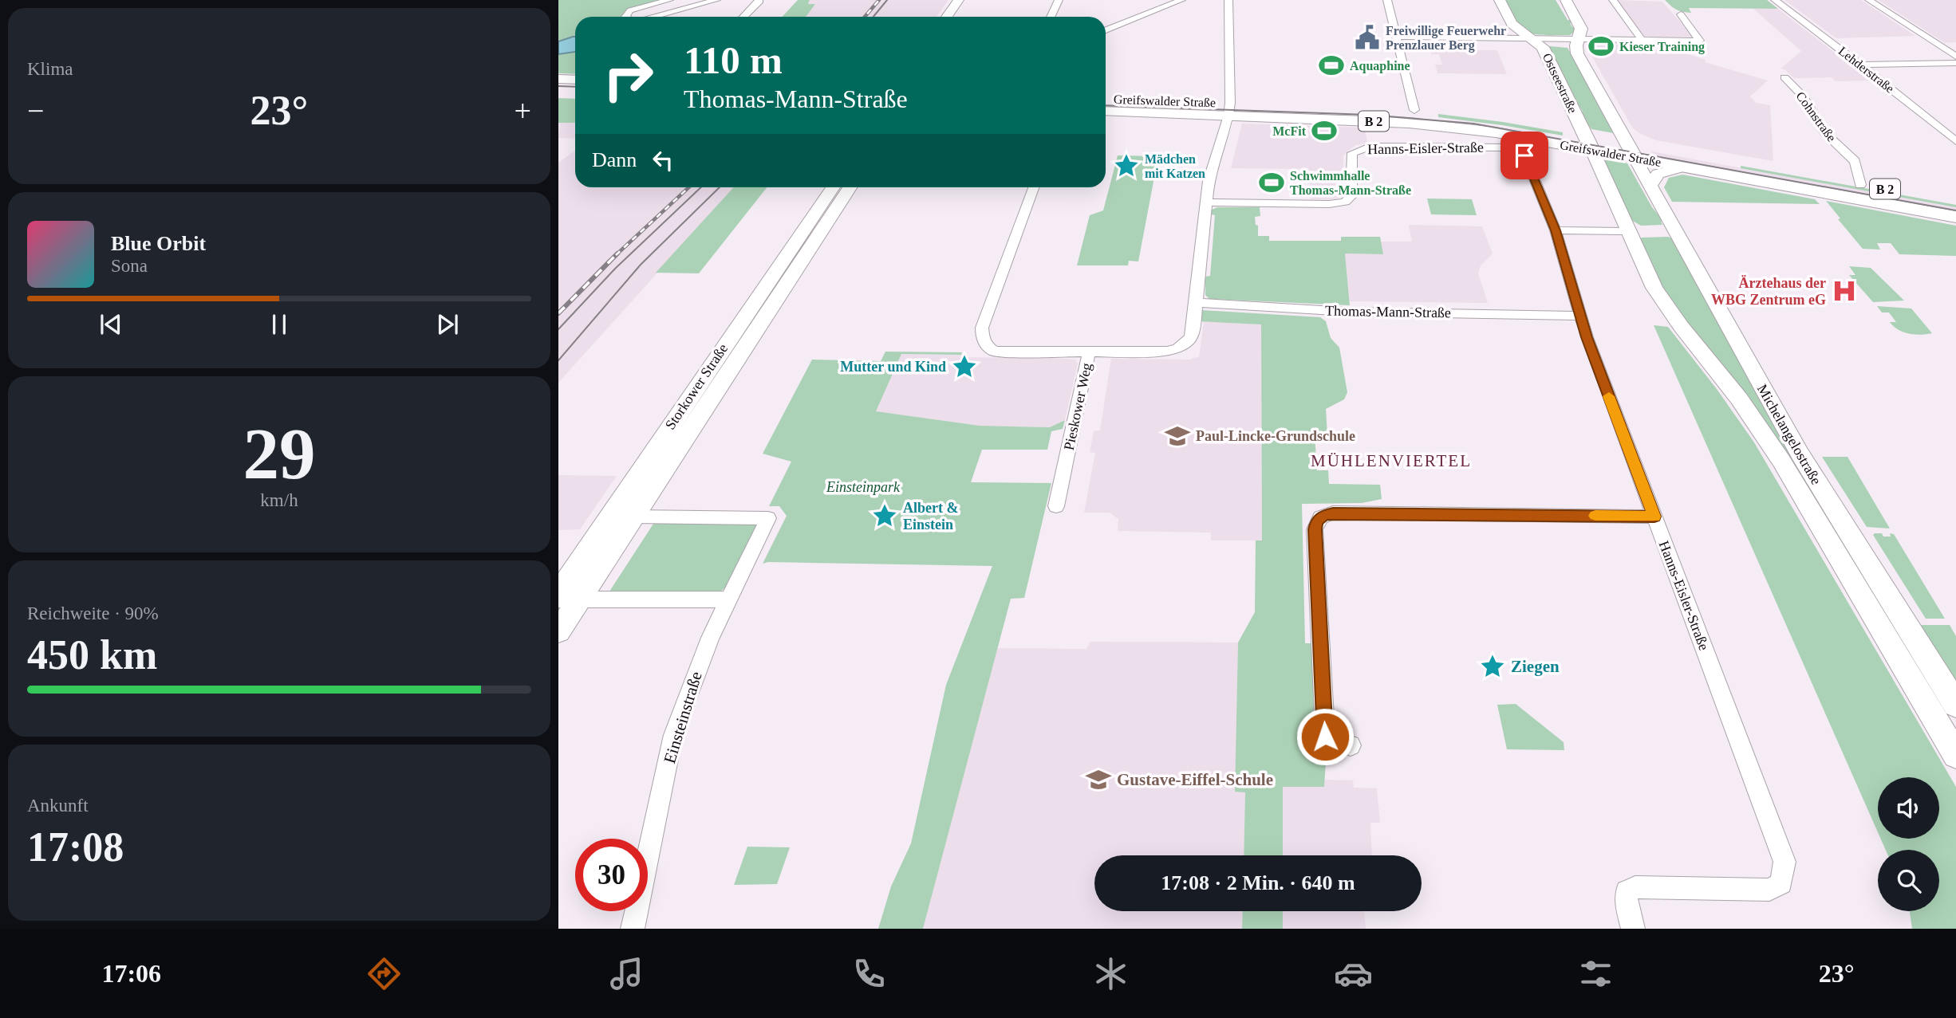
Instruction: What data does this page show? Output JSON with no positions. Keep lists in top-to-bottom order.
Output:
{
  "streets": {
    "main road": [
      "Ostseestraße",
      "Greifswalder Straße",
      "B 2",
      "Storkower Straße",
      "Michelangelostraße"
    ],
    "street": [
      "Lehderstraße",
      "Cohnstraße",
      "Hanns-Eisler-Straße",
      "Thomas-Mann-Straße",
      "Pieskower Weg",
      "Einsteinstraße"
    ]
  },
  "crossings": [
    ["Ostseestraße", "Greifswalder Straße"],
    ["Ostseestraße", "Michelangelostraße"],
    ["Greifswalder Straße", "Cohnstraße"],
    ["Greifswalder Straße", "Michelangelostraße"],
    ["Hanns-Eisler-Straße", "Thomas-Mann-Straße"],
    ["Storkower Straße", "Einsteinstraße"]
  ],
  "districts": ["MÜHLENVIERTEL"],
  "parks": ["Einsteinpark"],
  "places": {
    "public building": ["Freiwillige Feuerwehr Prenzlauer Berg"],
    "sports": [
      "Kieser Training",
      "Aquaphine",
      "McFit",
      "Schwimmhalle Thomas-Mann-Straße"
    ],
    "place": [
      "Mädchen mit Katzen",
      "Mutter und Kind",
      "Albert & Einstein",
      "Ziegen"
    ],
    "hospital": ["Ärztehaus der WBG Zentrum eG"],
    "school or university": ["Paul-Lincke-Grundschule", "Gustave-Eiffel-Schule"]
  },
  "page": {
    "tile": [
      "Klima",
      ["29", "km/h"],
      ["Reichweite · 90%", "450 km"],
      ["Ankunft", "17:08"]
    ],
    "turn": ["110 m", "Thomas-Mann-Straße"],
    "heat": ["−", "23°", "+"],
    "then": "Dann",
    "song": ["Blue Orbit", "Sona"],
    "limit": "30",
    "trip": "17:08 · 2 Min. · 640 m",
    "tabs": ["17:06", "23°"]
  }
}
